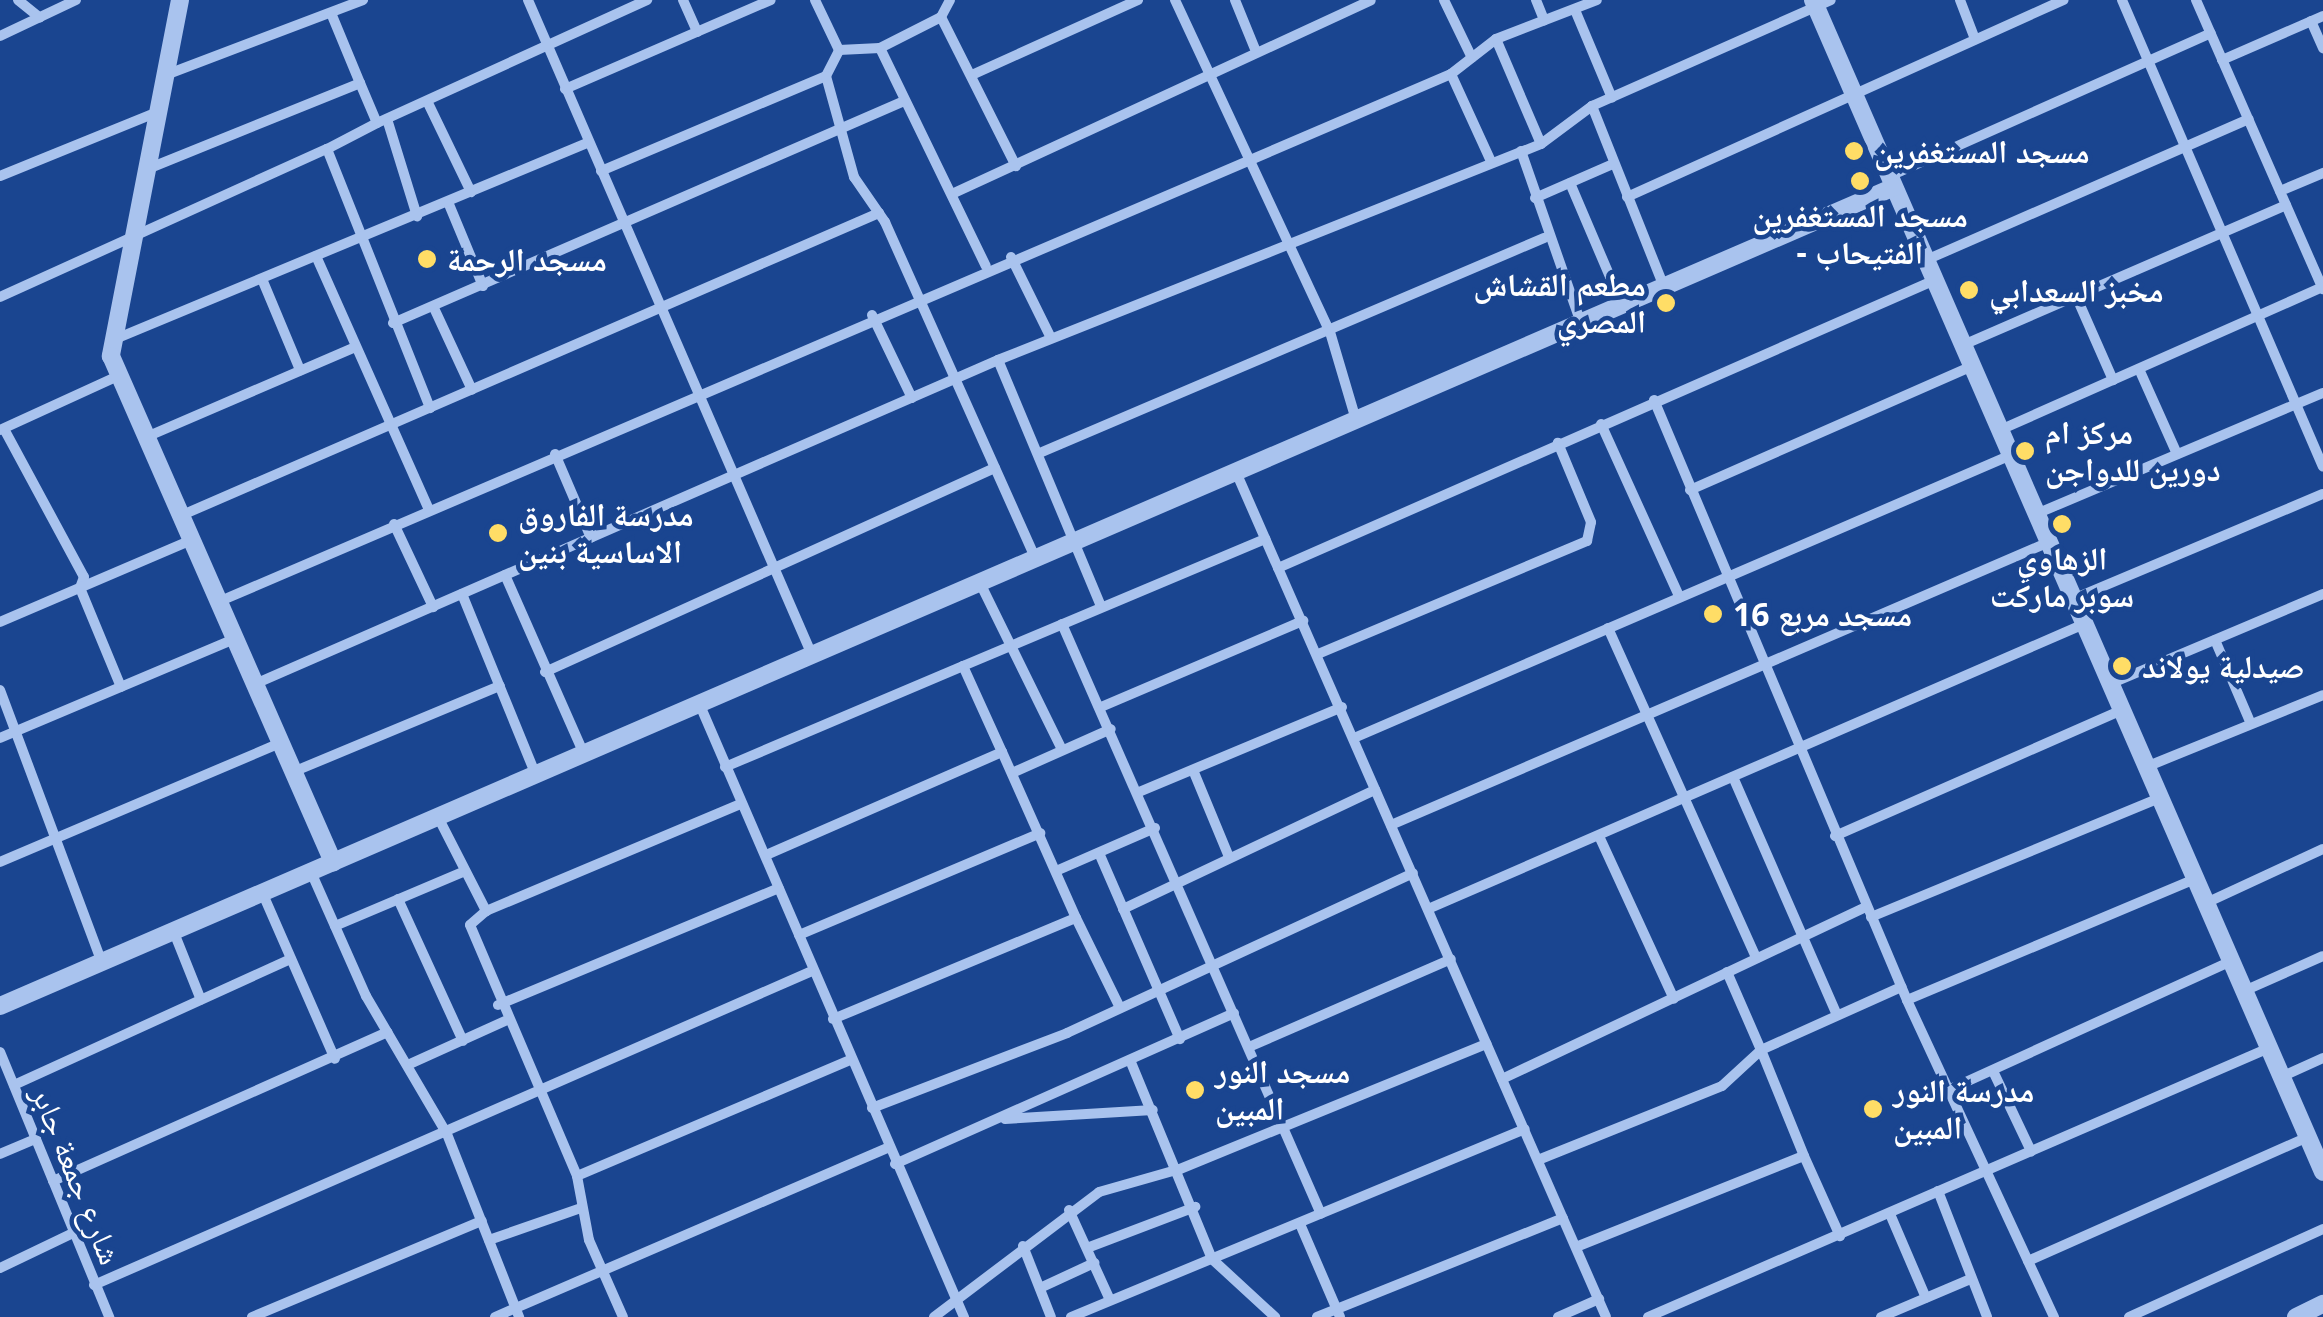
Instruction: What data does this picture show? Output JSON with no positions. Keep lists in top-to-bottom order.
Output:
{
  "streets": {
    "street": ["شارع جمعة جابر"]
  },
  "places": [
    "مسجد المستغفرين",
    "مسجد المستغفرين - الفتيحاب",
    "مسجد الرحمة",
    "مخبز السعدابي",
    "مطعم القشاش المصري",
    "مركز ام دورين للدواجن",
    "الزهاوي سوبر ماركت",
    "مدرسة الفاروق الاساسية بنين",
    "مسجد مربع 16",
    "صيدلية يولاند",
    "مسجد النور المبين",
    "مدرسة النور المبين"
  ]
}
